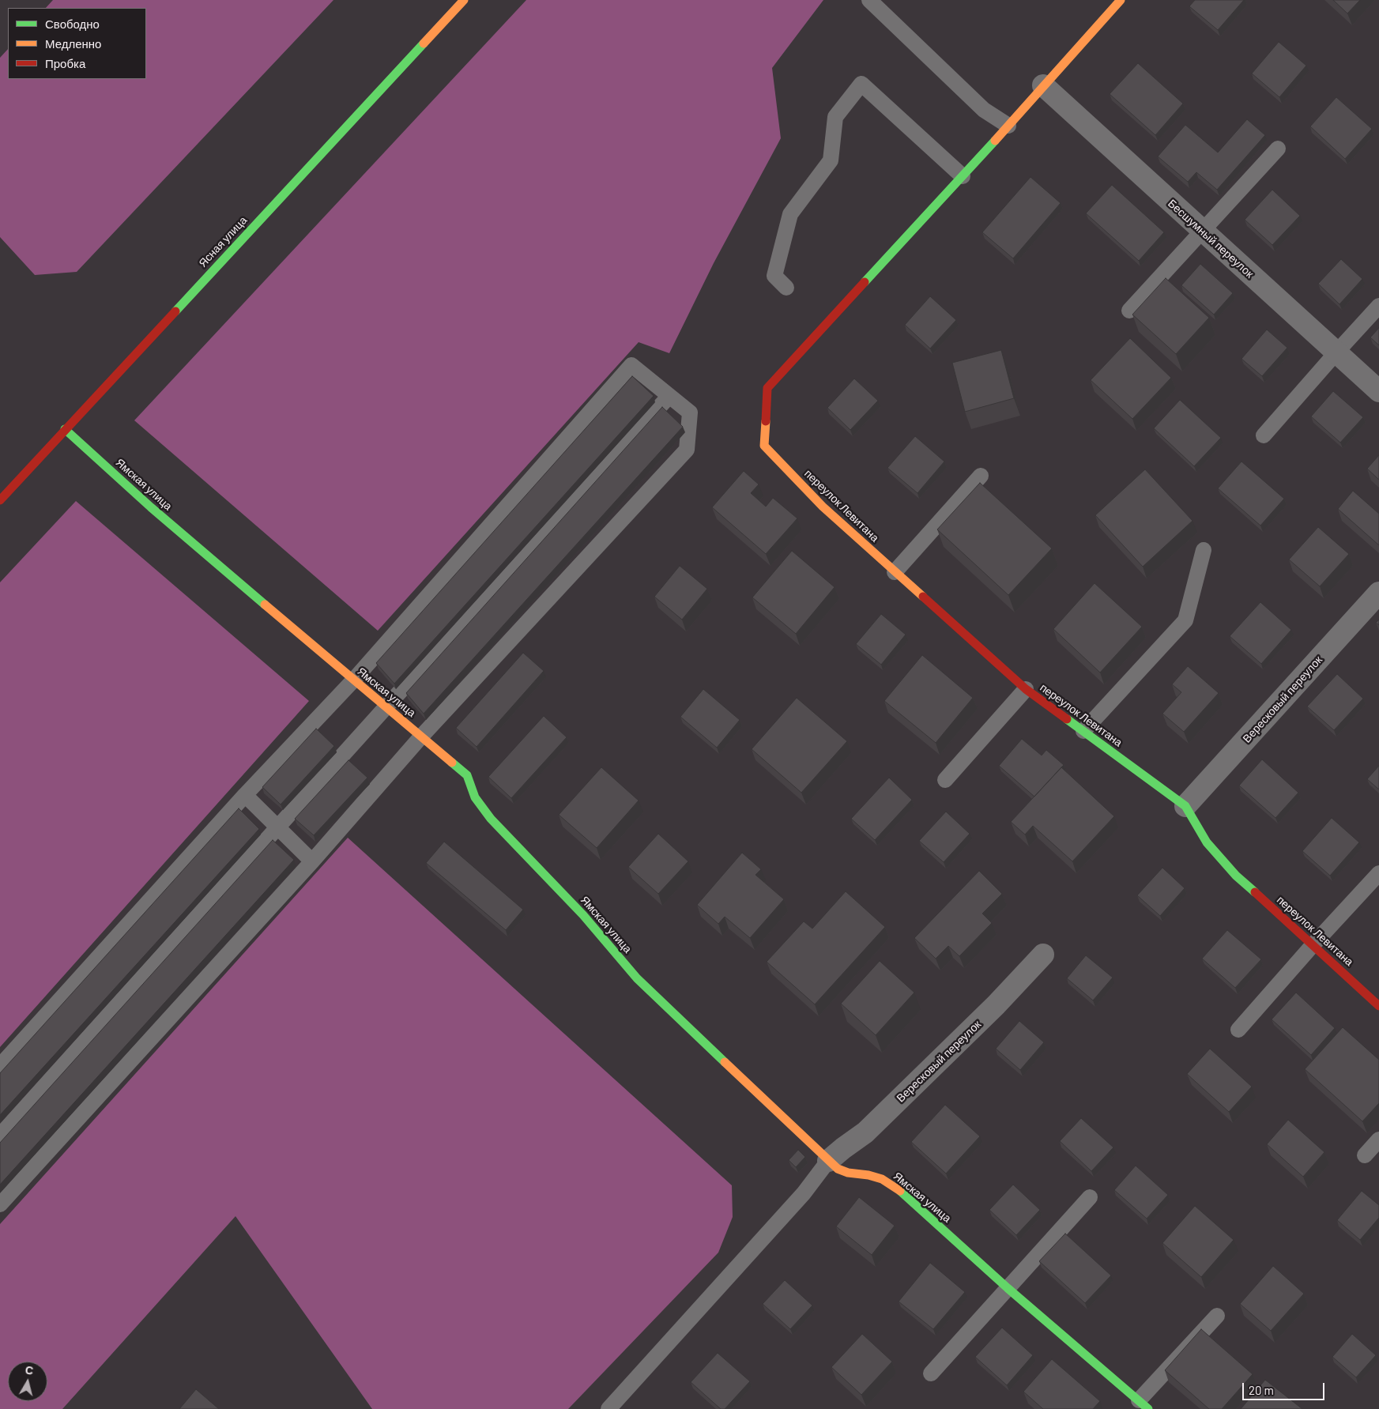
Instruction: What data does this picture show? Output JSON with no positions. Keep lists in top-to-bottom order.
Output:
{
  "streets": {
    "street": [
      "Бесшумный переулок",
      "Ясная улица",
      "Ямская улица",
      "переулок Левитана",
      "Вересковый переулок"
    ]
  },
  "crossings": [
    ["Ясная улица", "Ямская улица"],
    ["Ямская улица", "Вересковый переулок"],
    ["переулок Левитана", "Вересковый переулок"]
  ],
  "legend": ["Свободно", "Медленно", "Пробка"],
  "scale_bar": "20 m",
  "north": "top"
}
